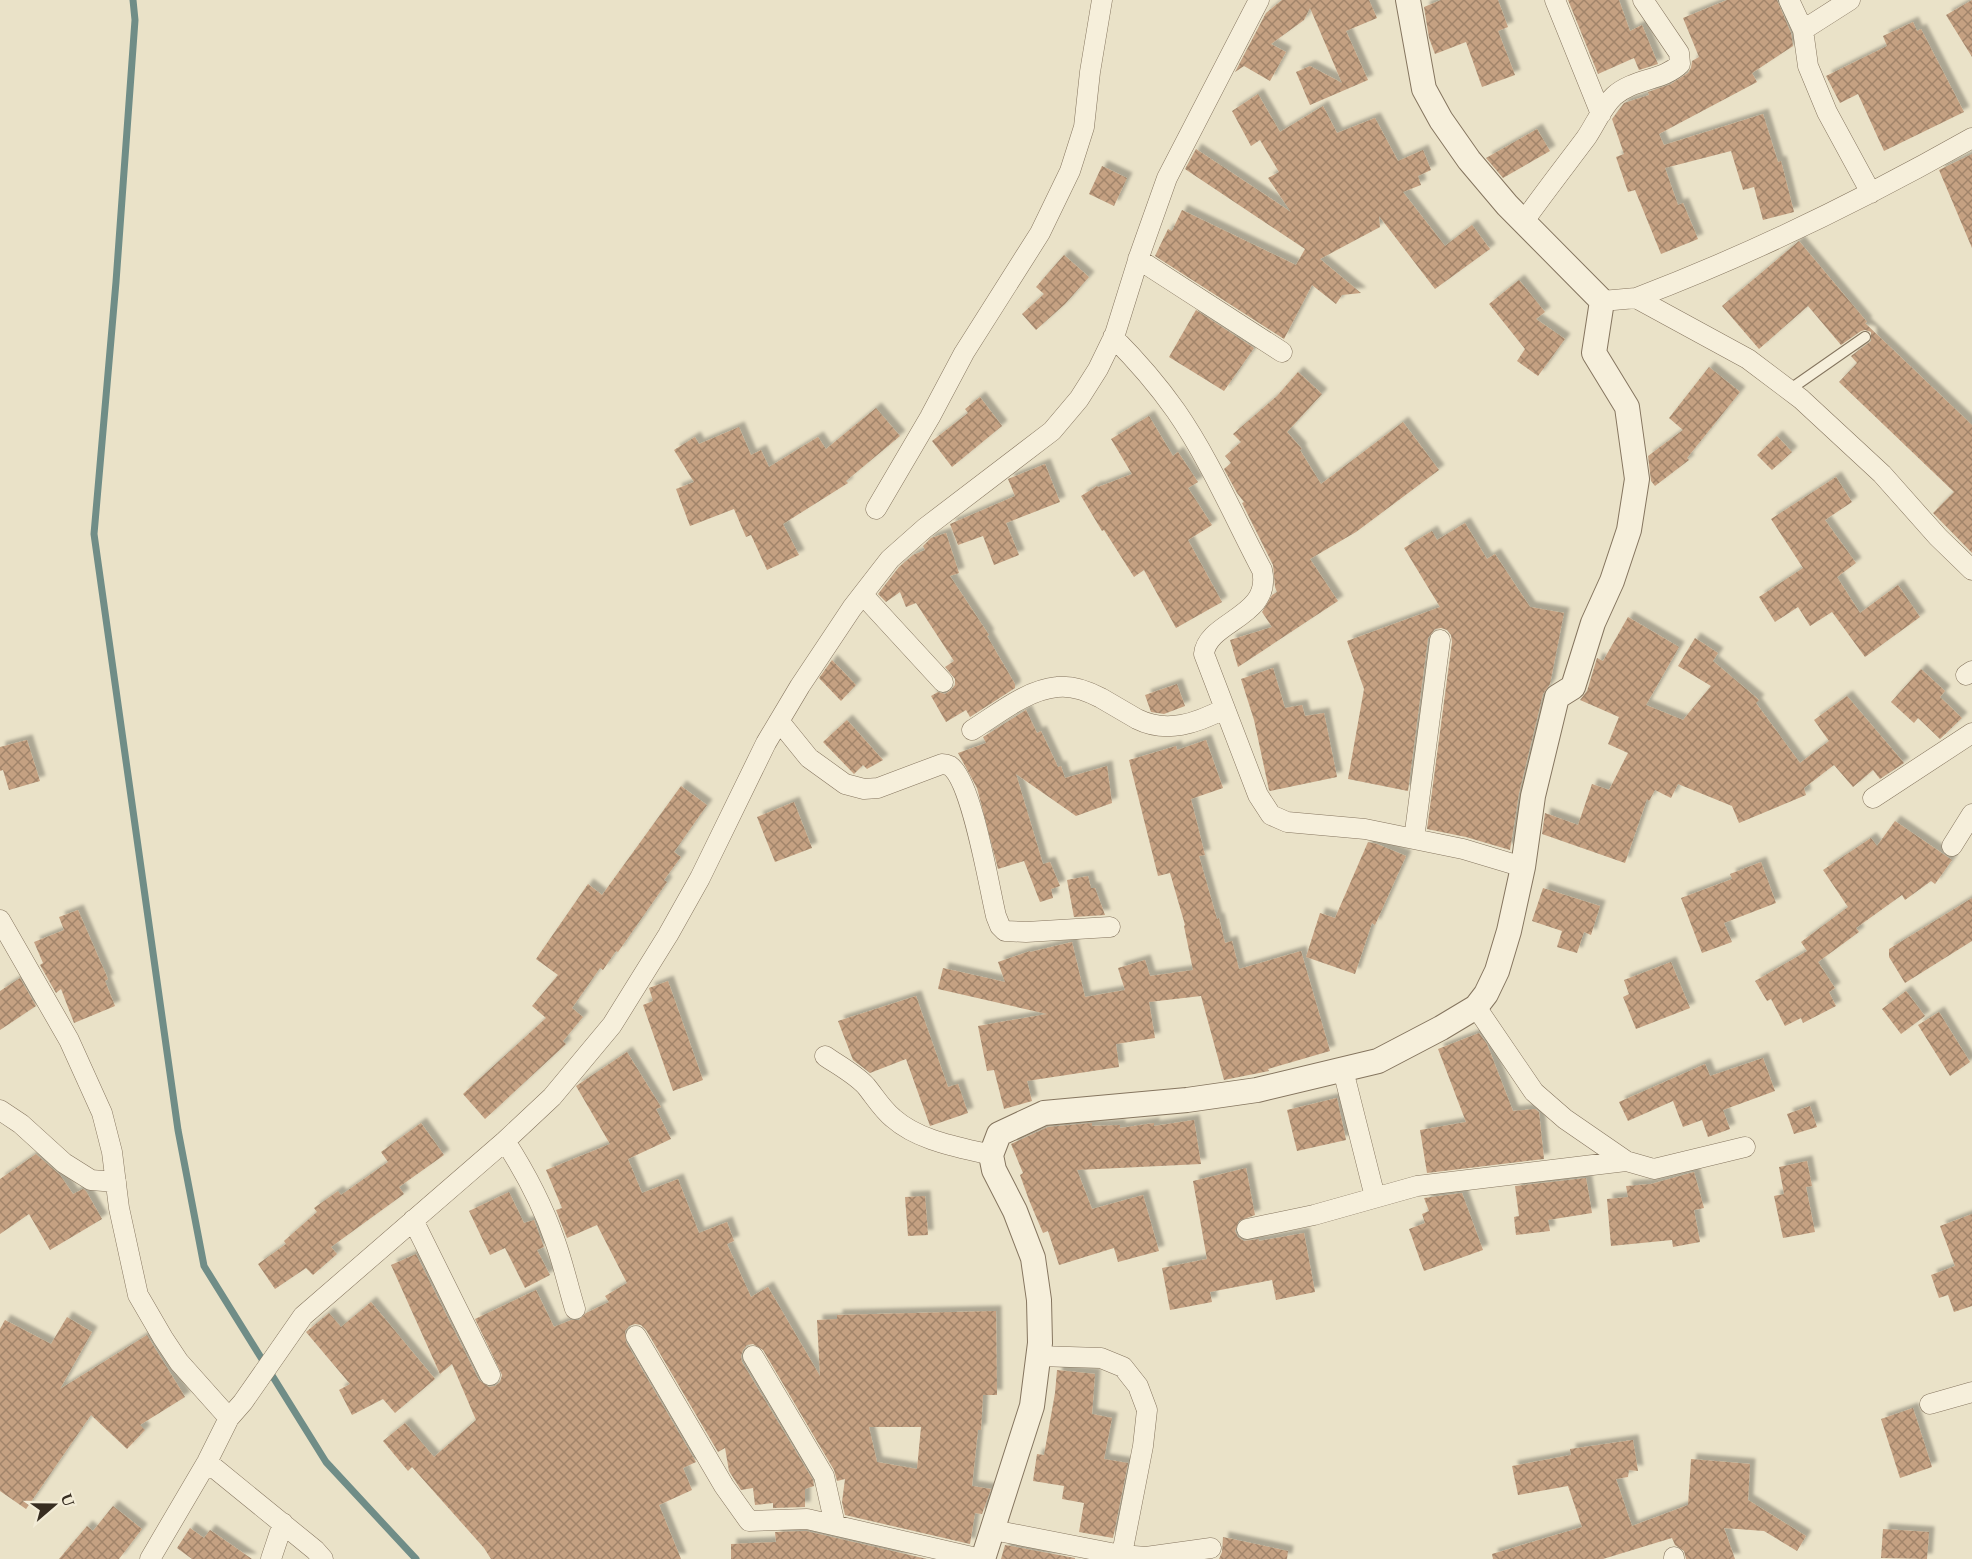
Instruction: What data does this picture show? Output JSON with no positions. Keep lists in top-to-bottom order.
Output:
{
  "north": "right"
}
